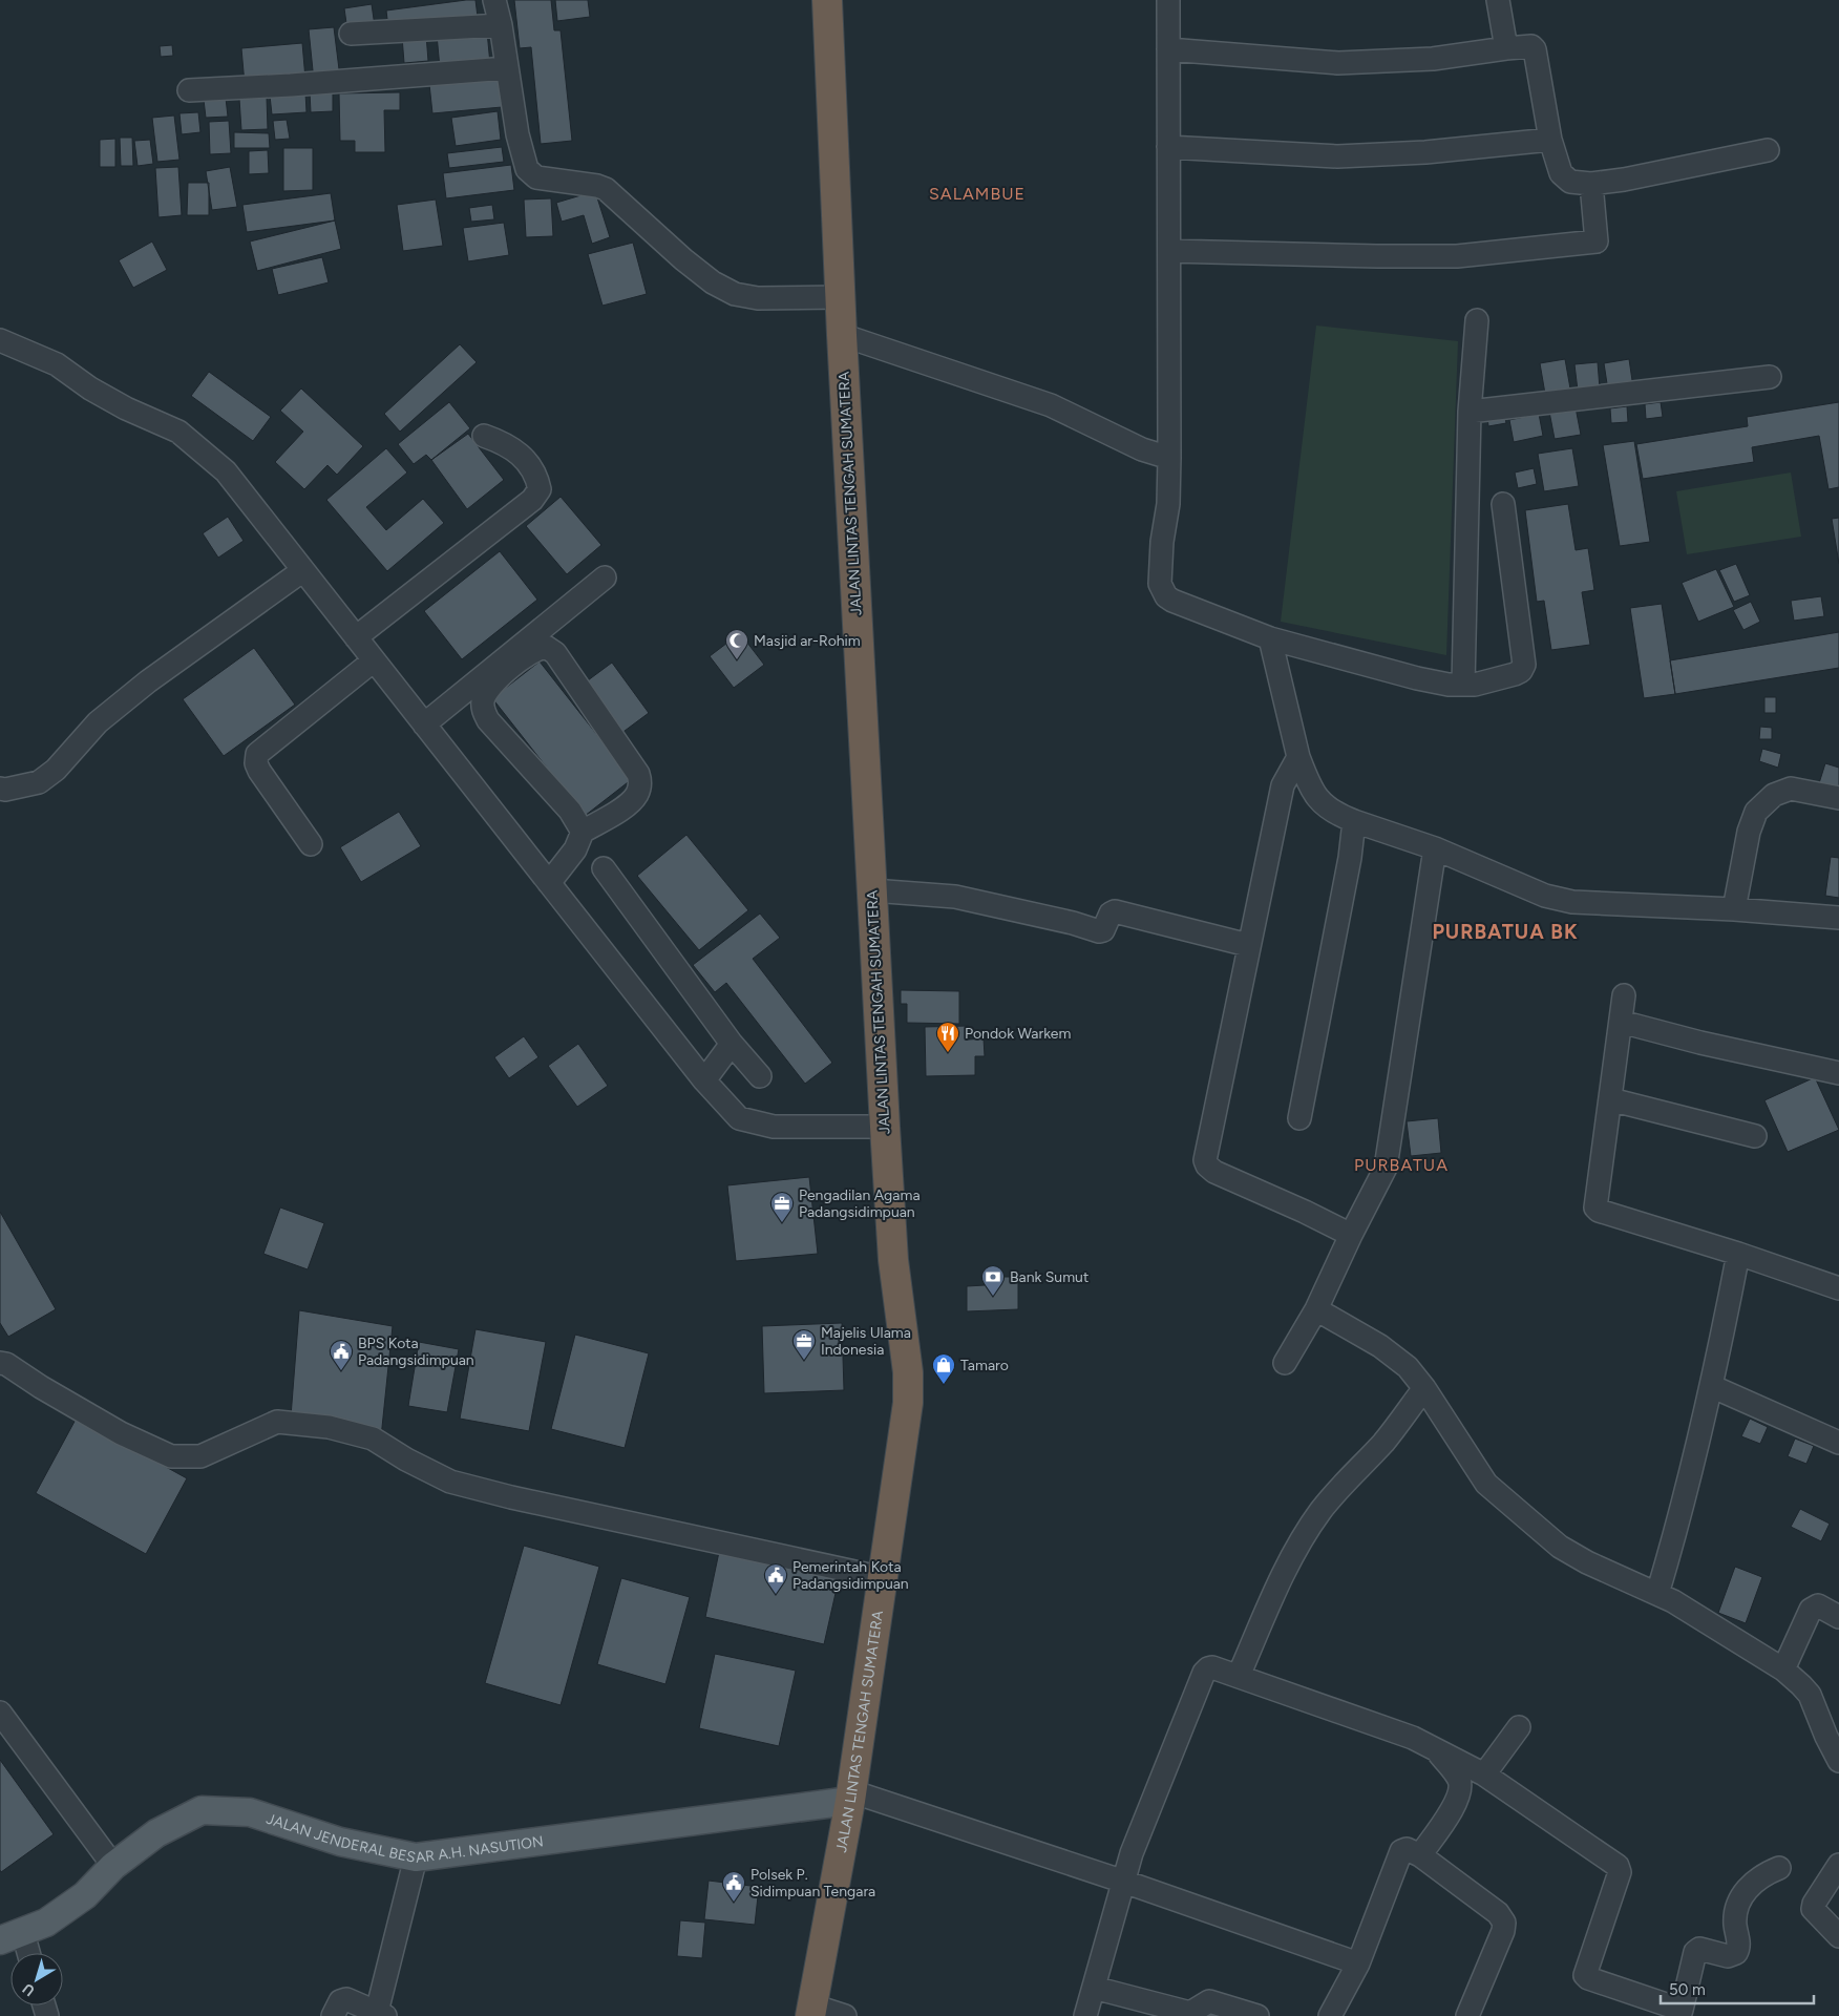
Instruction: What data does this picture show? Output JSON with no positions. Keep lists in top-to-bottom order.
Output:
{
  "streets": {
    "highway": ["JALAN LINTAS TENGAH SUMATERA"],
    "main road": ["JALAN JENDERAL BESAR A.H. NASUTION"]
  },
  "crossings": [
    ["JALAN LINTAS TENGAH SUMATERA", "JALAN JENDERAL BESAR A.H. NASUTION"]
  ],
  "districts": ["SALAMBUE", "PURBATUA BK", "PURBATUA"],
  "places": {
    "mosque": ["Masjid ar-Rohim"],
    "restaurant": ["Pondok Warkem"],
    "office": ["Pengadilan Agama Padangsidimpuan", "Majelis Ulama Indonesia"],
    "bank": ["Bank Sumut"],
    "public building": ["BPS Kota Padangsidimpuan", "Pemerintah Kota Padangsidimpuan", "Polsek P. Sidimpuan Tengara"],
    "shop": ["Tamaro"]
  },
  "scale_bar": "50 m",
  "north": "bottom left"
}
